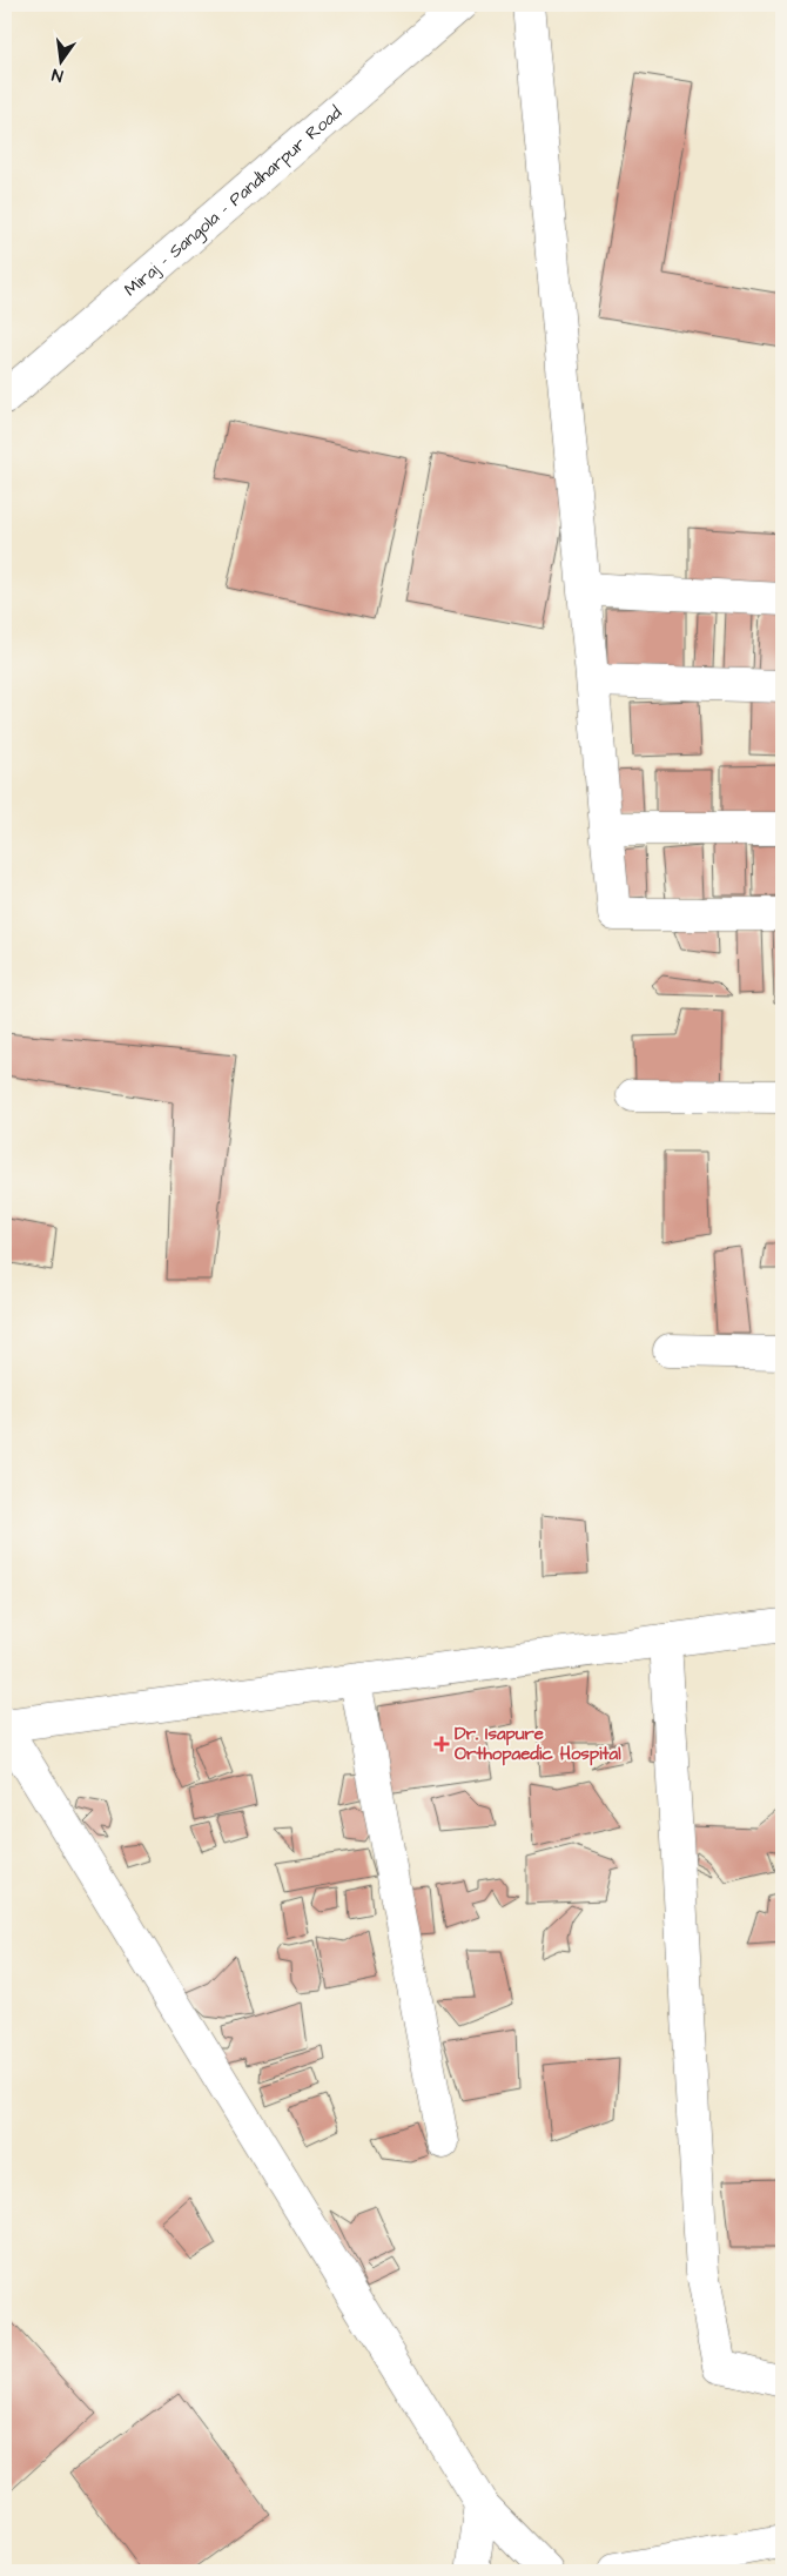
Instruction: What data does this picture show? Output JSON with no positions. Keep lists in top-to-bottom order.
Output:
{
  "streets": {
    "main road": ["Miraj - Sangola - Pandharpur Road"]
  },
  "places": {
    "health": ["Dr. Isapure Orthopaedic Hospital"]
  },
  "north": "bottom"
}
